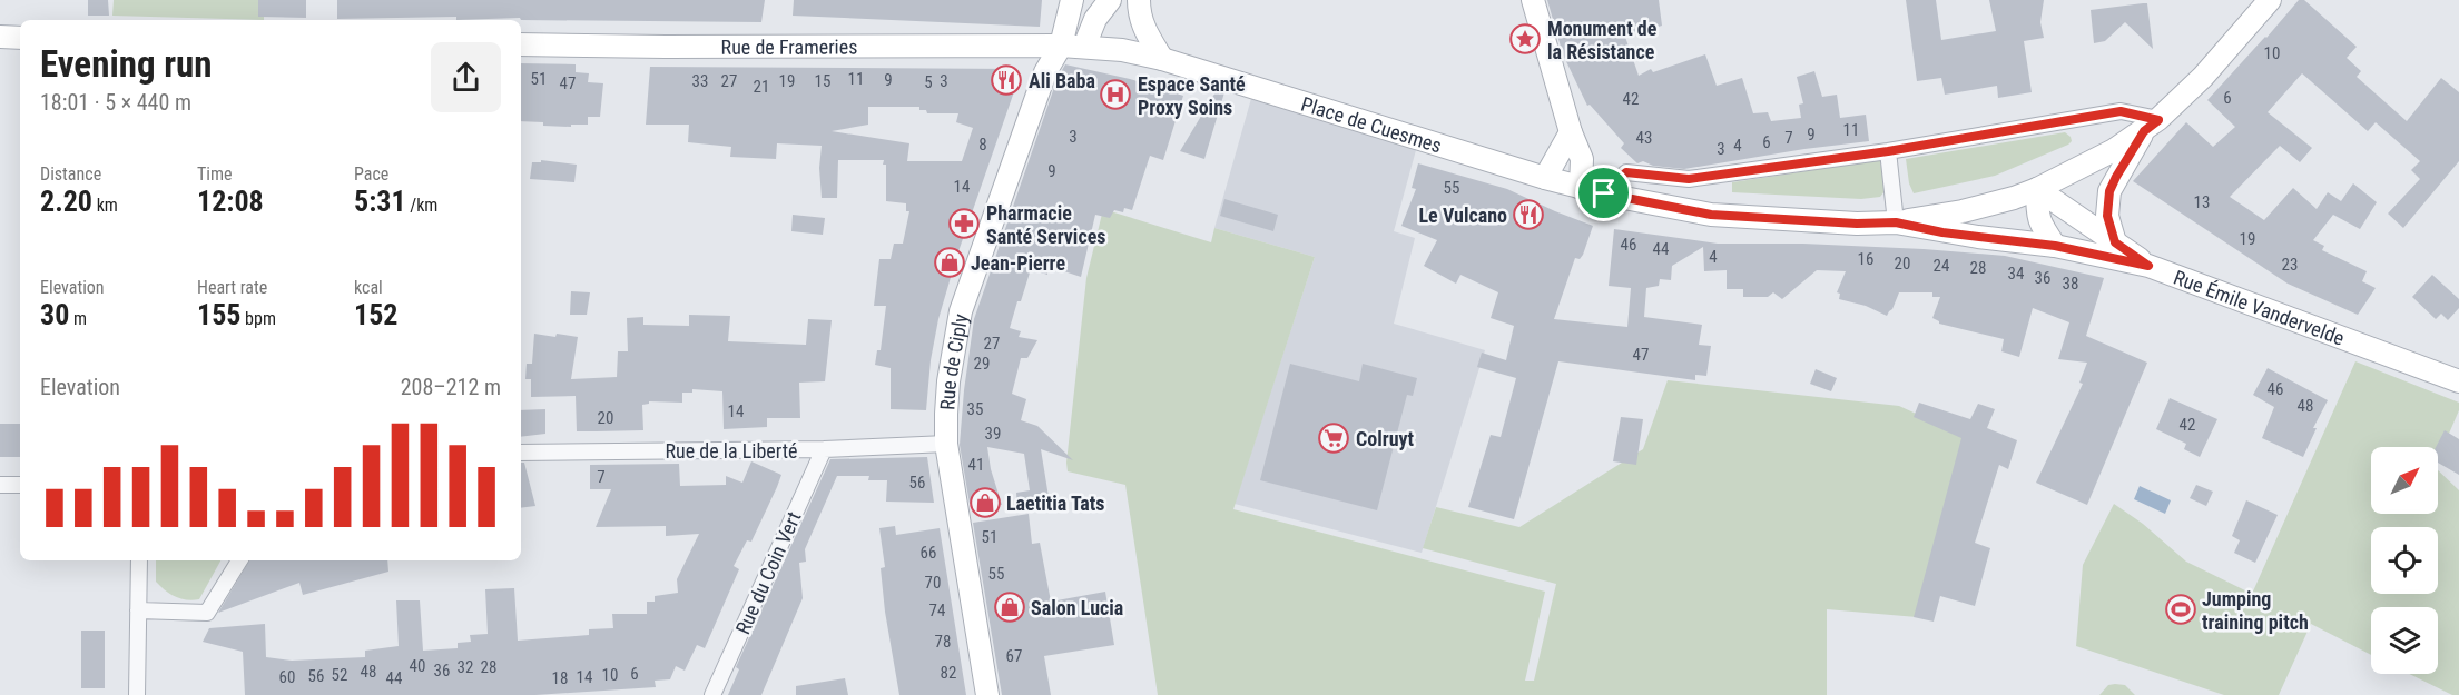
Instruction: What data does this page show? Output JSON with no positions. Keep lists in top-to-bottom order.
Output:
{
  "streets": {
    "main road": [
      "Rue de Frameries",
      "Place de Cuesmes",
      "Rue Émile Vandervelde",
      "Rue de Ciply"
    ],
    "street": ["Rue de la Liberté", "Rue du Coin Vert"]
  },
  "crossings": [
    ["Rue de Frameries", "Place de Cuesmes"],
    ["Rue de Frameries", "Rue de Ciply"],
    ["Place de Cuesmes", "Rue Émile Vandervelde"],
    ["Place de Cuesmes", "Rue de Ciply"],
    ["Rue de Ciply", "Rue de la Liberté"],
    ["Rue de la Liberté", "Rue du Coin Vert"]
  ],
  "places": {
    "place": ["Monument de la Résistance"],
    "restaurant": ["Ali Baba", "Le Vulcano"],
    "hospital": ["Espace Santé Proxy Soins"],
    "pharmacy": ["Pharmacie Santé Services"],
    "shop": ["Jean-Pierre", "Laetitia Tats", "Salon Lucia"],
    "supermarket": ["Colruyt"],
    "sports": ["Jumping training pitch"]
  },
  "house_numbers": [
    "10",
    "51",
    "11",
    "9",
    "33",
    "27",
    "19",
    "15",
    "3",
    "5",
    "47",
    "21",
    "6",
    "42",
    "11",
    "9",
    "3",
    "43",
    "7",
    "6",
    "8",
    "4",
    "3",
    "9",
    "14",
    "55",
    "13",
    "19",
    "46",
    "44",
    "4",
    "16",
    "20",
    "23",
    "24",
    "28",
    "34",
    "36",
    "38",
    "27",
    "47",
    "29",
    "46",
    "48",
    "35",
    "14",
    "20",
    "42",
    "39",
    "41",
    "7",
    "56",
    "51",
    "66",
    "55",
    "70",
    "74",
    "78",
    "67",
    "40",
    "32",
    "28",
    "36",
    "48",
    "82",
    "6",
    "52",
    "10",
    "56",
    "60",
    "14",
    "44",
    "18"
  ],
  "north": "top right",
  "page": {
    "heading": ["Evening run", "18:01 · 5 × 440 m"],
    "stats": [
      ["Distance", "2.20 km"],
      ["Time", "12:08"],
      ["Pace", "5:31 /km"],
      ["Elevation", "30 m"],
      ["Heart rate", "155 bpm"],
      ["kcal", "152"]
    ],
    "chart": ["Elevation", "208–212 m"]
  }
}
